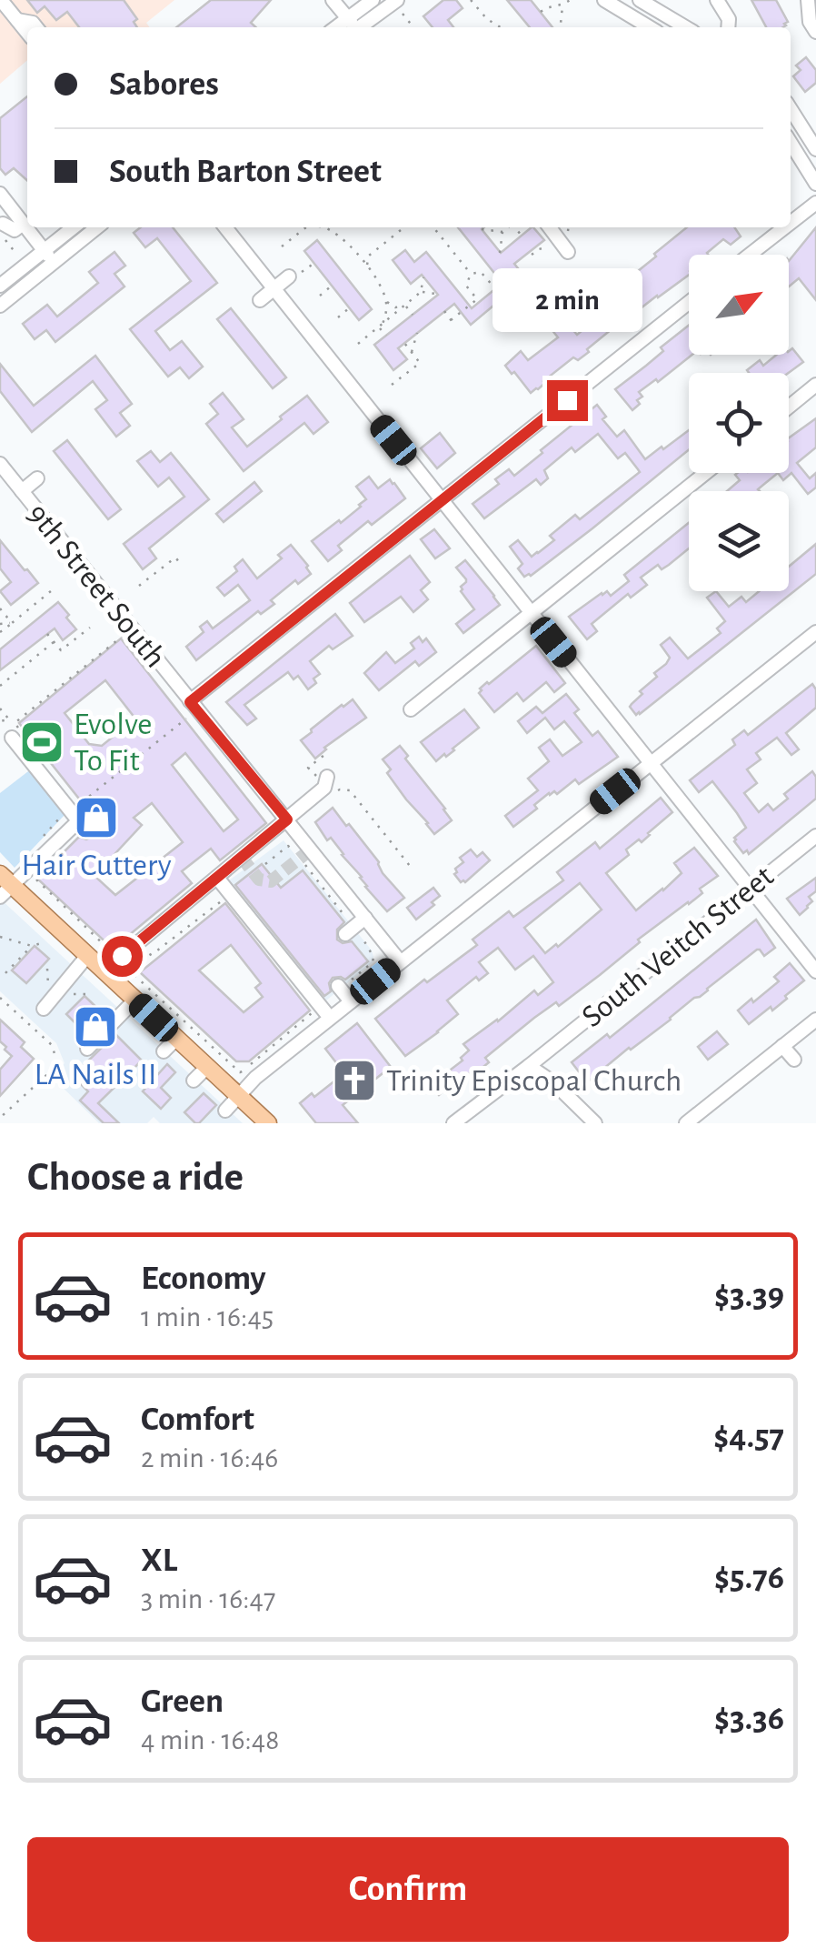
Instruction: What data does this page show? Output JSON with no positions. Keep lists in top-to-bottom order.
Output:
{
  "streets": {
    "street": ["9th Street South", "South Veitch Street"]
  },
  "places": {
    "sports": ["Evolve To Fit"],
    "shop": ["Hair Cuttery", "LA Nails II"],
    "church": ["Trinity Episcopal Church"]
  },
  "north": "top right",
  "page": {
    "banner": ["Sabores", "South Barton Street"],
    "bubble": "2 min",
    "heading": "Choose a ride",
    "list": [
      {
        "name": "Economy",
        "note": "1 min · 16:45",
        "value": "$3.39"
      },
      {
        "name": "Comfort",
        "note": "2 min · 16:46",
        "value": "$4.57"
      },
      {
        "name": "XL",
        "note": "3 min · 16:47",
        "value": "$5.76"
      },
      {
        "name": "Green",
        "note": "4 min · 16:48",
        "value": "$3.36"
      }
    ],
    "buttons": "Confirm"
  }
}
